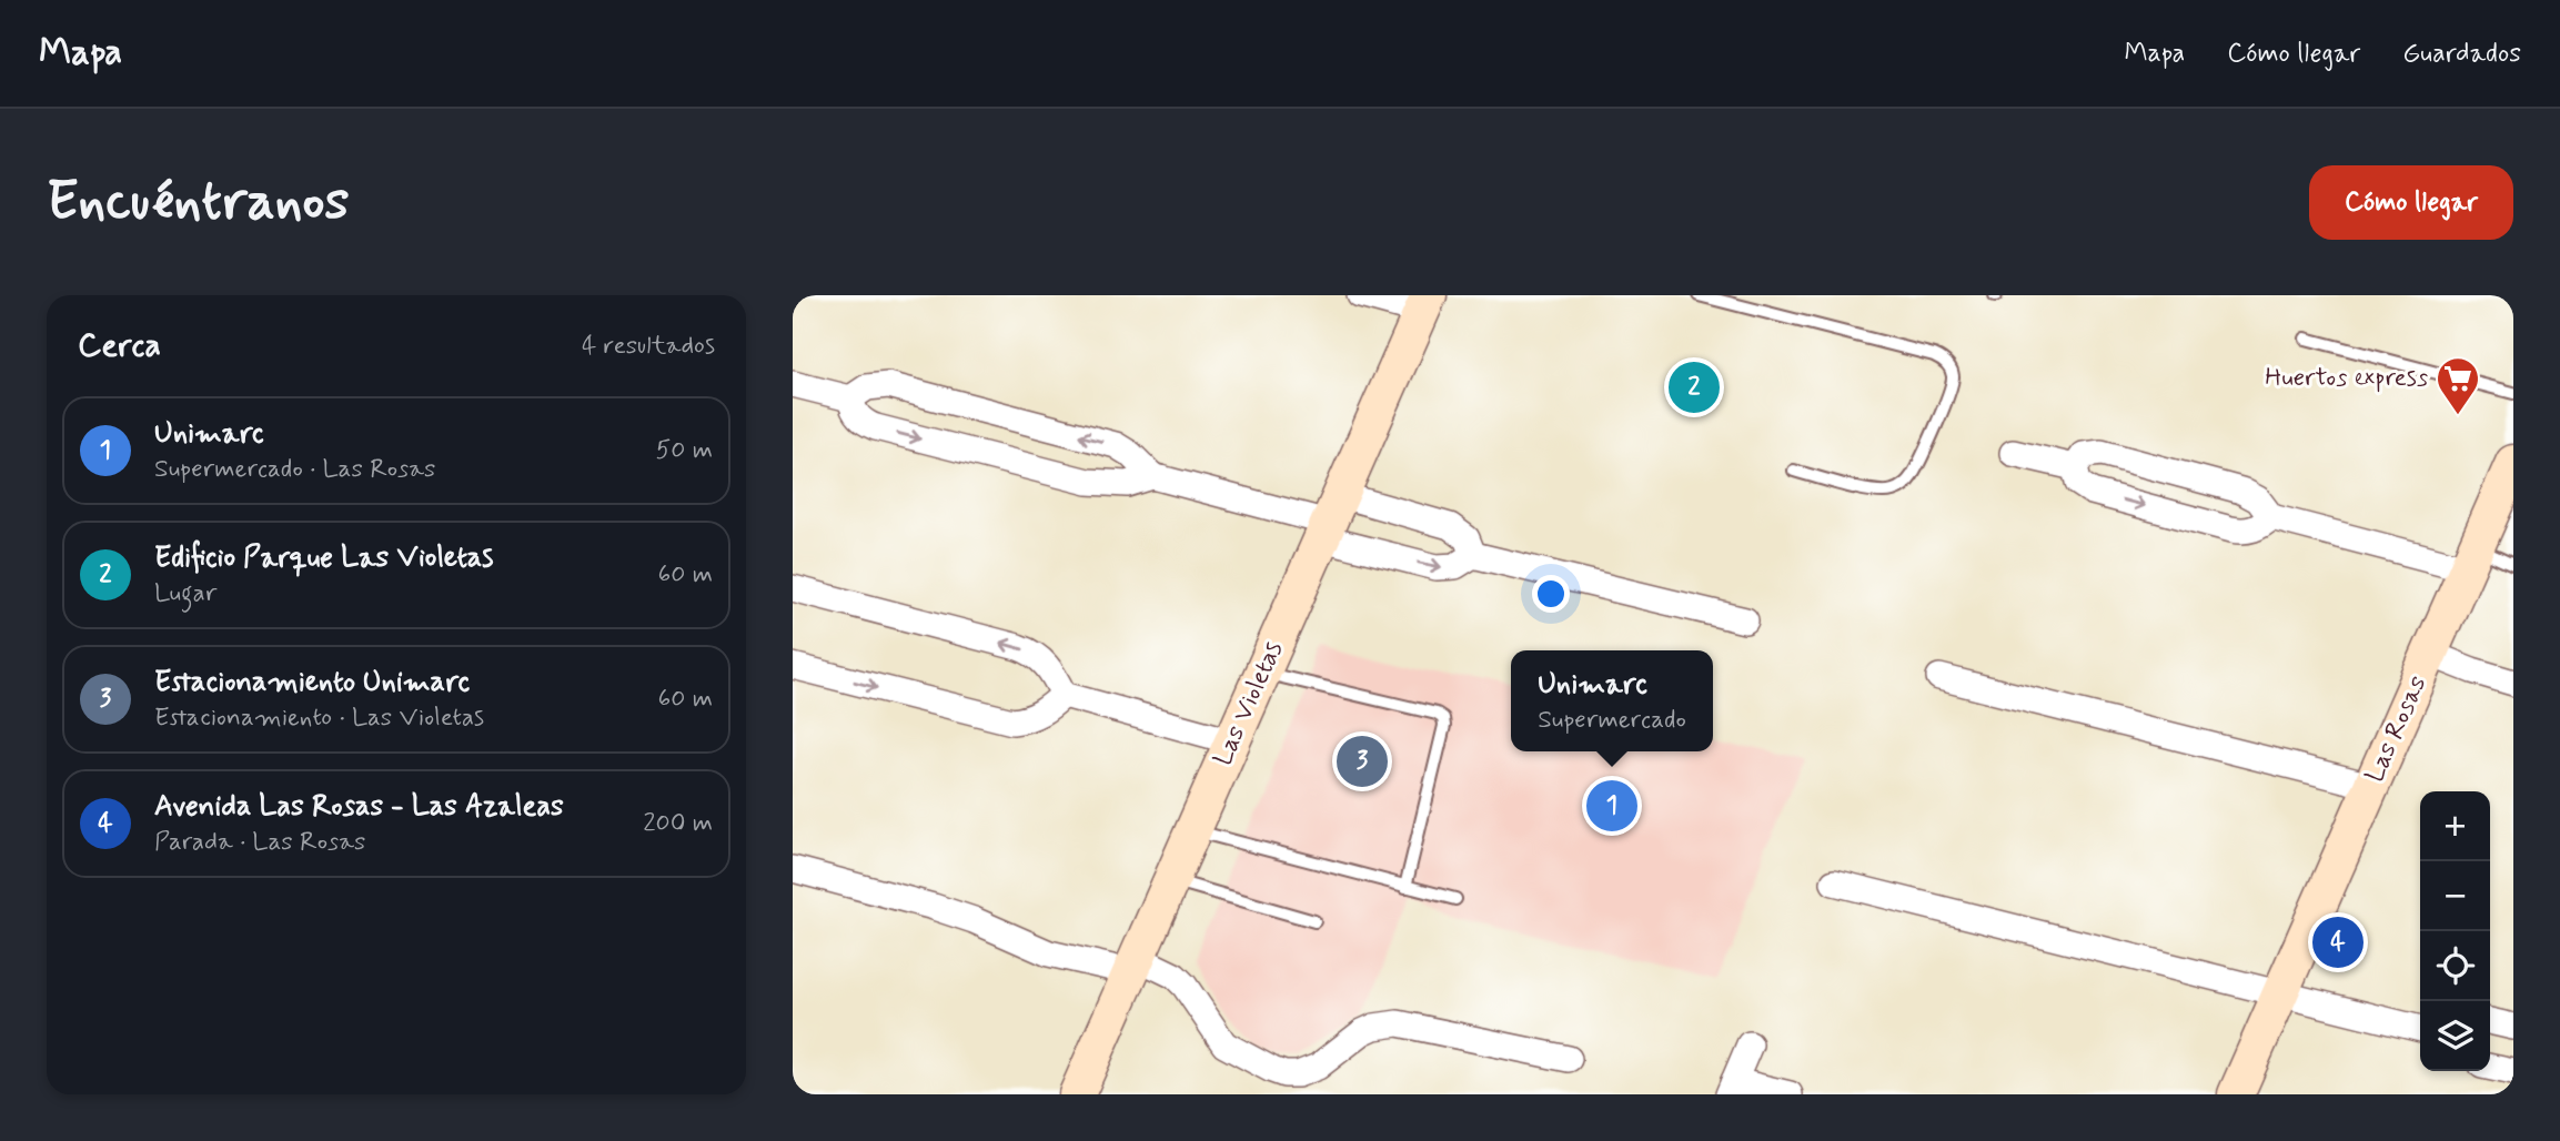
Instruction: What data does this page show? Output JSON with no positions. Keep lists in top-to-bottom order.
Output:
{
  "streets": {
    "street": ["Las Violetas", "Las Rosas"]
  },
  "places": {
    "supermarket": ["Huertos express"]
  },
  "page": {
    "header": "Mapa",
    "nav": ["Mapa", "Cómo llegar", "Guardados"],
    "buttons": "Cómo llegar",
    "title": "Encuéntranos",
    "heading": ["Cerca", "4 resultados"],
    "pins": [
      "2",
      "3",
      "1",
      "4"
    ],
    "list": [
      {
        "mark": "1",
        "name": "Unimarc",
        "note": "Supermercado · Las Rosas",
        "value": "50 m"
      },
      {
        "mark": "2",
        "name": "Edificio Parque Las Violetas",
        "note": "Lugar",
        "value": "60 m"
      },
      {
        "mark": "3",
        "name": "Estacionamiento Unimarc",
        "note": "Estacionamiento · Las Violetas",
        "value": "60 m"
      },
      {
        "mark": "4",
        "name": "Avenida Las Rosas - Las Azaleas",
        "note": "Parada · Las Rosas",
        "value": "200 m"
      }
    ],
    "popup": ["Unimarc", "Supermercado"],
    "map_buttons": ["+", "−"]
  }
}
